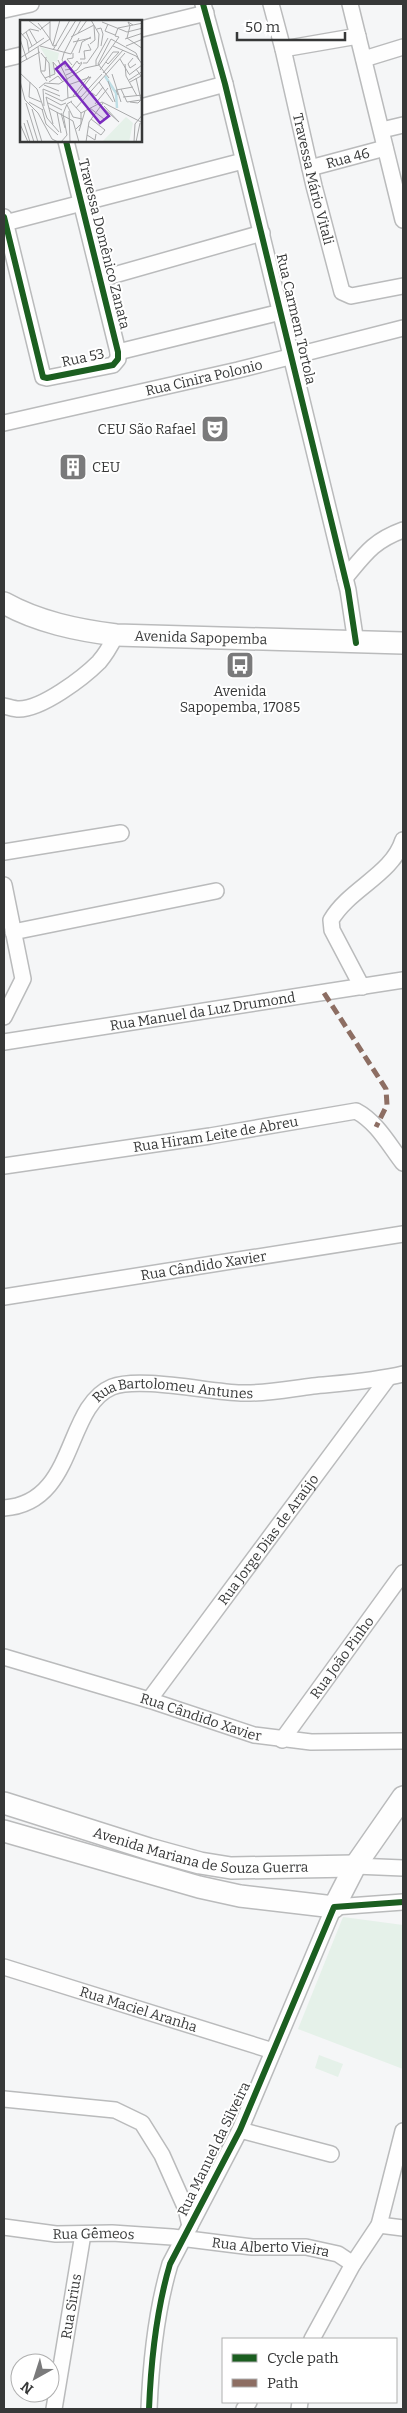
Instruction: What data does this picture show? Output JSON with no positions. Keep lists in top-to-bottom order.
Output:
{
  "streets": {
    "main road": ["Avenida Sapopemba", "Avenida Mariana de Souza Guerra"],
    "street": [
      "Rua 46",
      "Travessa Mário Vitali",
      "Travessa Domênico Zanata",
      "Rua Carmem Tortola",
      "Rua 53",
      "Rua Cinira Polonio",
      "Rua Manuel da Luz Drumond",
      "Rua Hiram Leite de Abreu",
      "Rua Cândido Xavier",
      "Rua Bartolomeu Antunes",
      "Rua Jorge Dias de Araújo",
      "Rua João Pinho",
      "Rua Maciel Aranha",
      "Rua Manuel da Silveira",
      "Rua Gêmeos",
      "Rua Alberto Vieira",
      "Rua Sirius"
    ]
  },
  "crossings": [
    ["Rua 46", "Travessa Mário Vitali"],
    ["Travessa Domênico Zanata", "Rua 53"],
    ["Rua Carmem Tortola", "Rua Cinira Polonio"],
    ["Rua Carmem Tortola", "Avenida Sapopemba"],
    ["Rua Cândido Xavier", "Rua Jorge Dias de Araújo"],
    ["Rua Cândido Xavier", "Rua João Pinho"],
    ["Rua Bartolomeu Antunes", "Rua Jorge Dias de Araújo"],
    ["Avenida Mariana de Souza Guerra", "Rua Manuel da Silveira"],
    ["Rua Maciel Aranha", "Rua Manuel da Silveira"],
    ["Rua Manuel da Silveira", "Rua Gêmeos"],
    ["Rua Manuel da Silveira", "Rua Alberto Vieira"],
    ["Rua Gêmeos", "Rua Alberto Vieira"],
    ["Rua Gêmeos", "Rua Sirius"]
  ],
  "places": {
    "theatre": ["CEU São Rafael"],
    "building": ["CEU"],
    "bus stop": ["Avenida Sapopemba, 17085"]
  },
  "legend": ["Cycle path", "Path"],
  "scale_bar": "50 m",
  "north": "bottom left"
}
